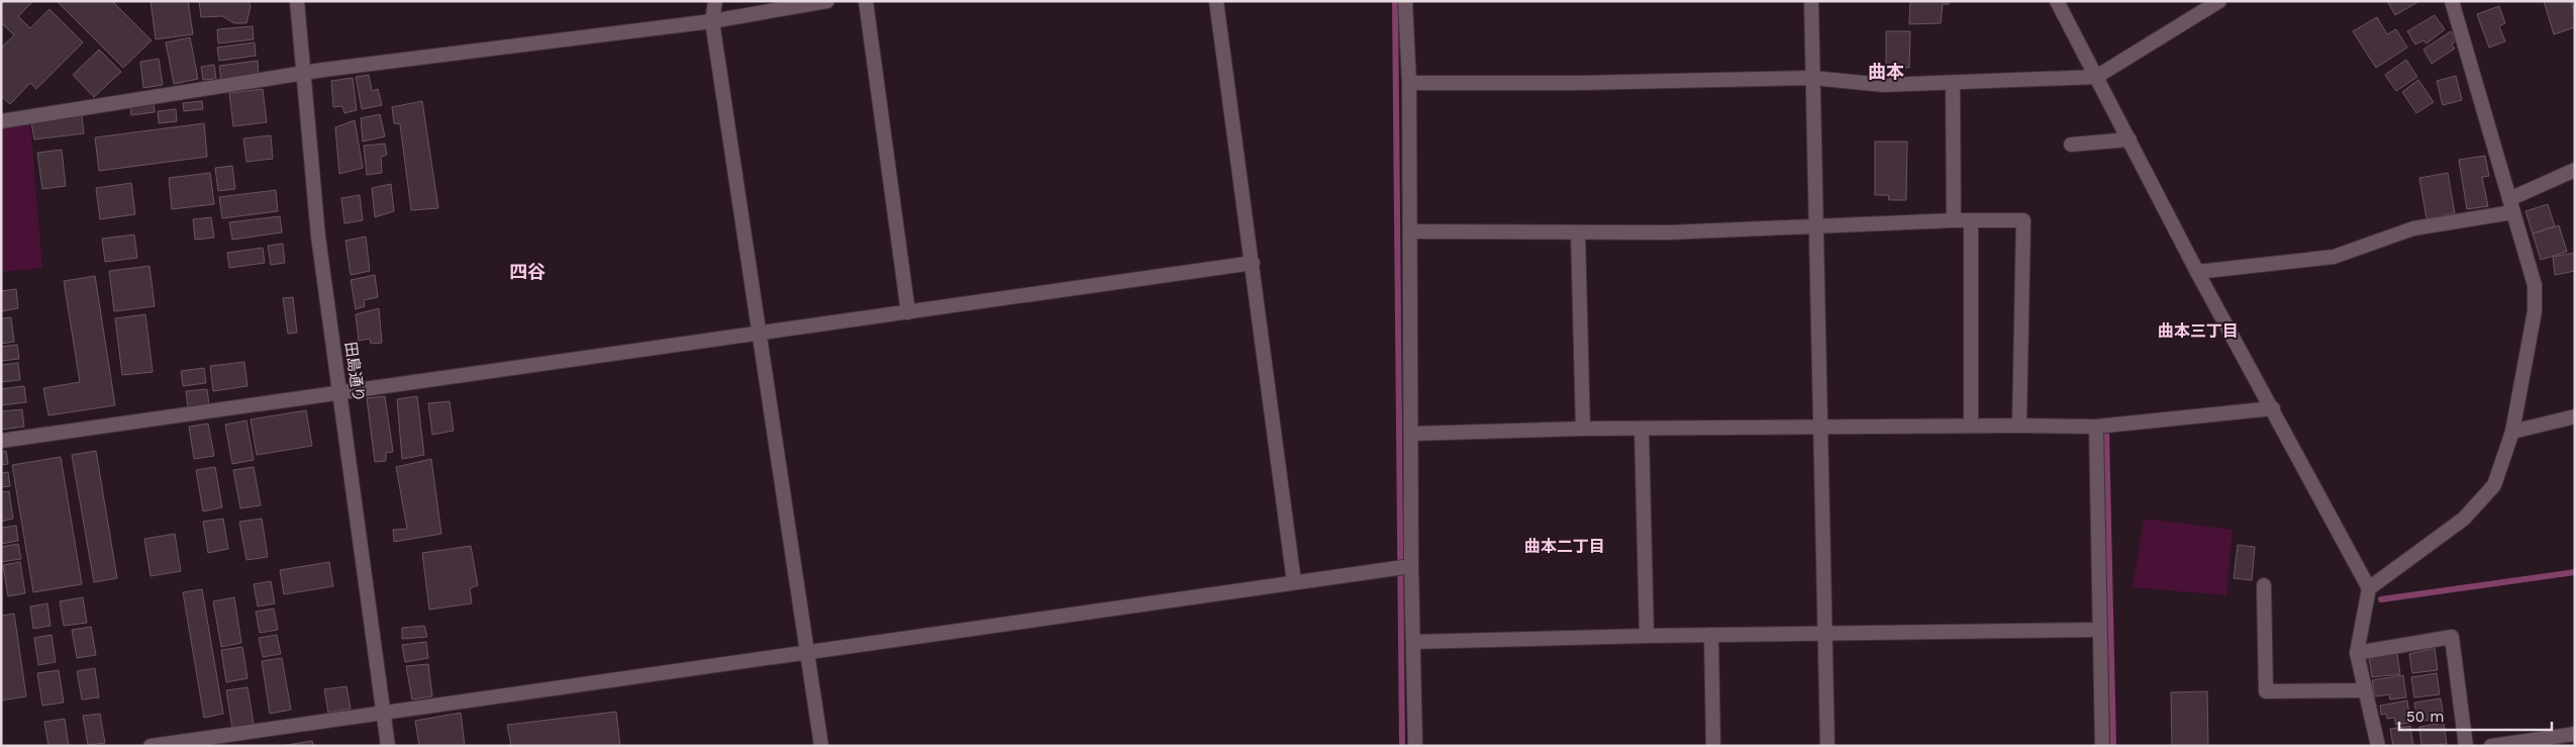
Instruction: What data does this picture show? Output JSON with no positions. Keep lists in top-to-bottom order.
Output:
{
  "streets": {
    "street": ["田島通り"]
  },
  "districts": [
    "曲本",
    "四谷",
    "曲本三丁目",
    "曲本二丁目"
  ],
  "scale_bar": "50 m"
}
